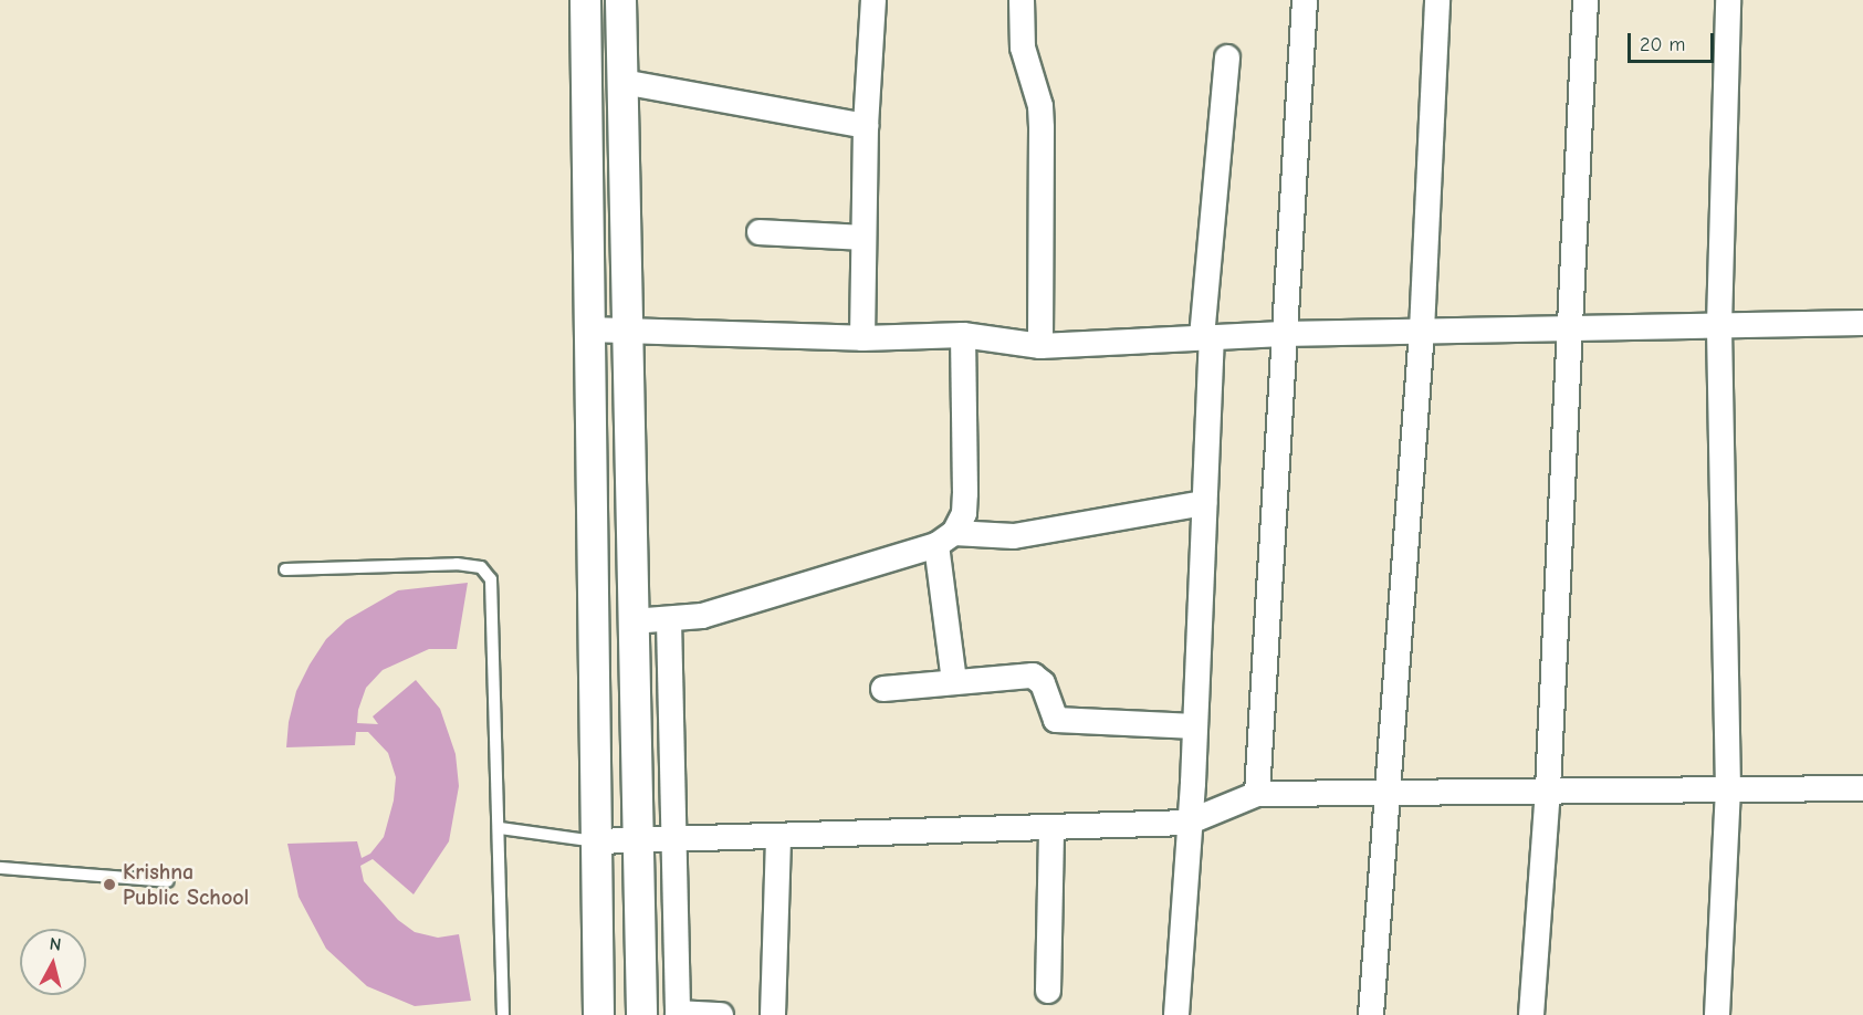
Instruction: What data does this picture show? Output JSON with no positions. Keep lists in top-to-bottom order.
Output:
{
  "places": ["Krishna Public School"],
  "scale_bar": "20 m",
  "north": "top"
}
